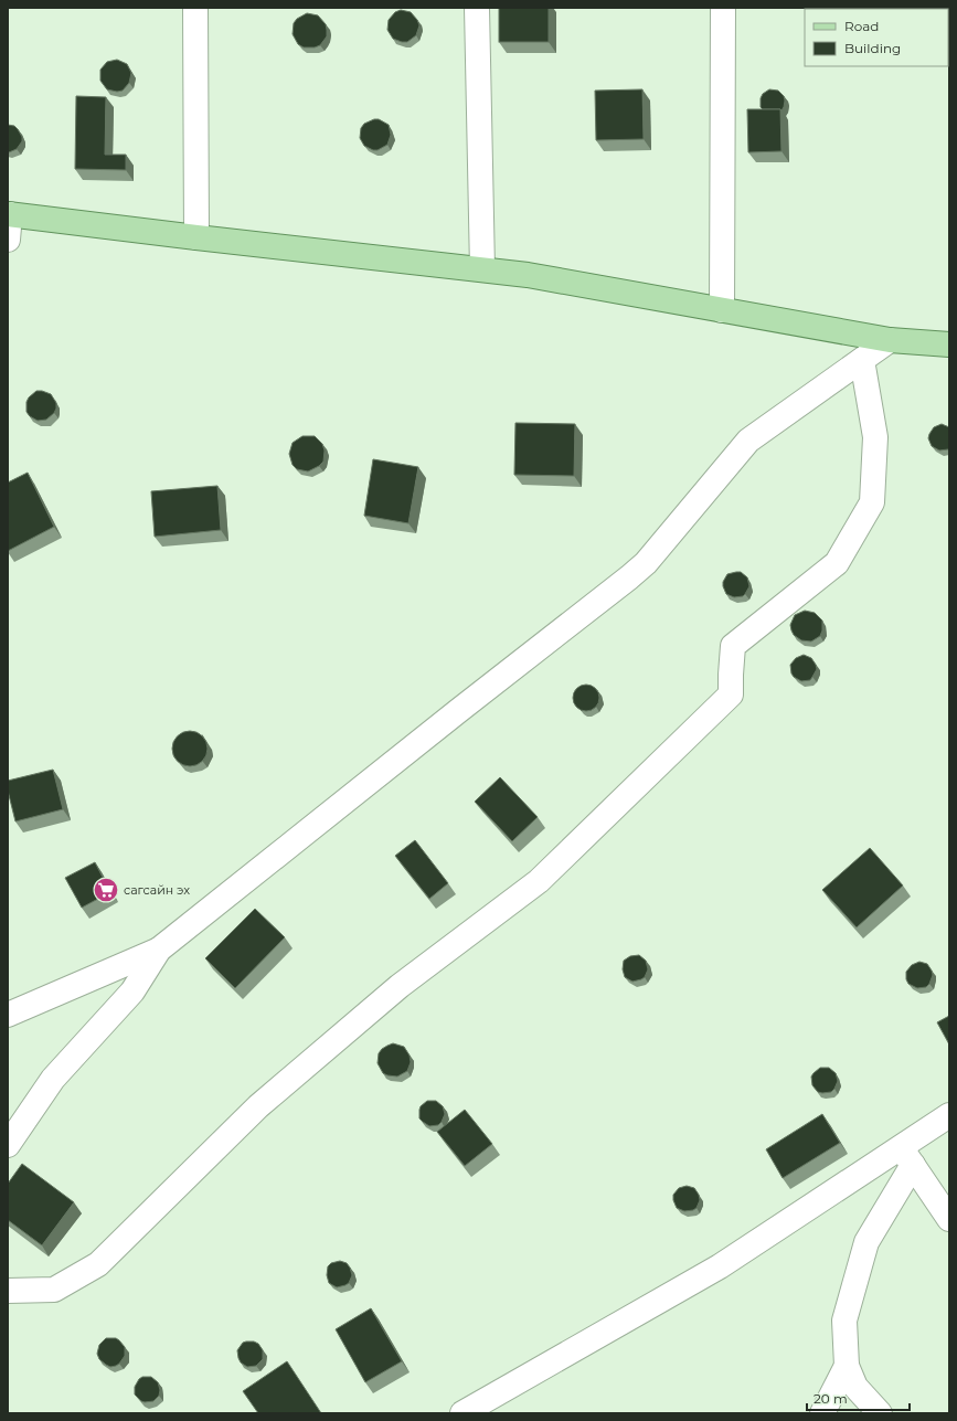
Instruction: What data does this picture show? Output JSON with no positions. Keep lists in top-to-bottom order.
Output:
{
  "places": {
    "supermarket": ["сагсайн эх"]
  },
  "legend": ["Road", "Building"],
  "scale_bar": "20 m"
}
